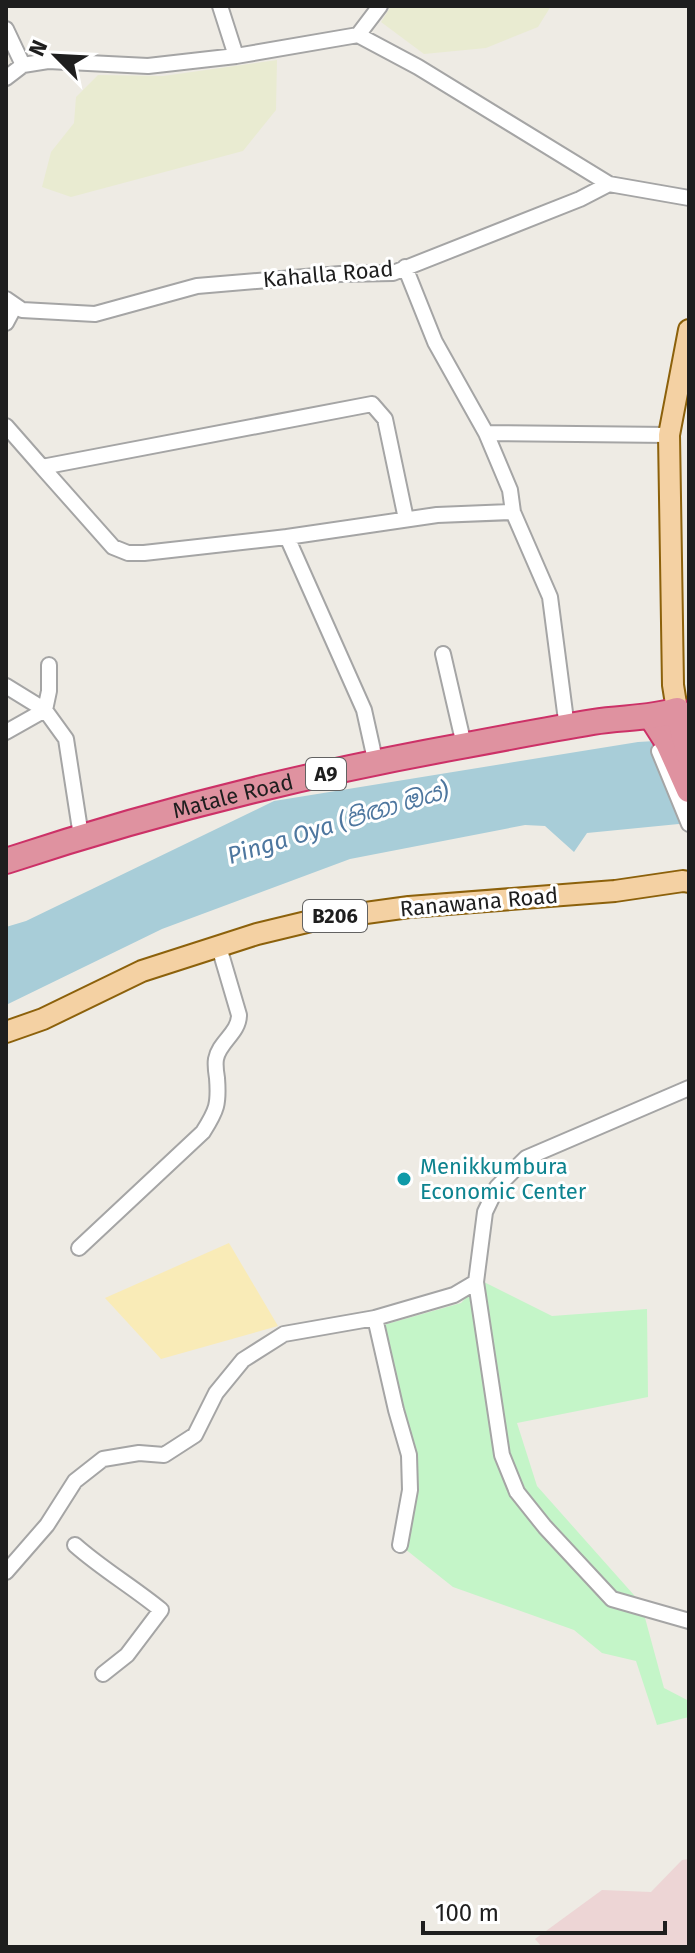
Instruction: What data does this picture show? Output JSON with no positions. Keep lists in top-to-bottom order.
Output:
{
  "streets": {
    "highway": ["A9", "Matale Road"],
    "main road": ["Ranawana Road", "B206"],
    "street": ["Kahalla Road"]
  },
  "water": ["Pinga Oya (පිඟා ඔය)"],
  "places": ["Menikkumbura Economic Center"],
  "scale_bar": "100 m",
  "north": "top left"
}
